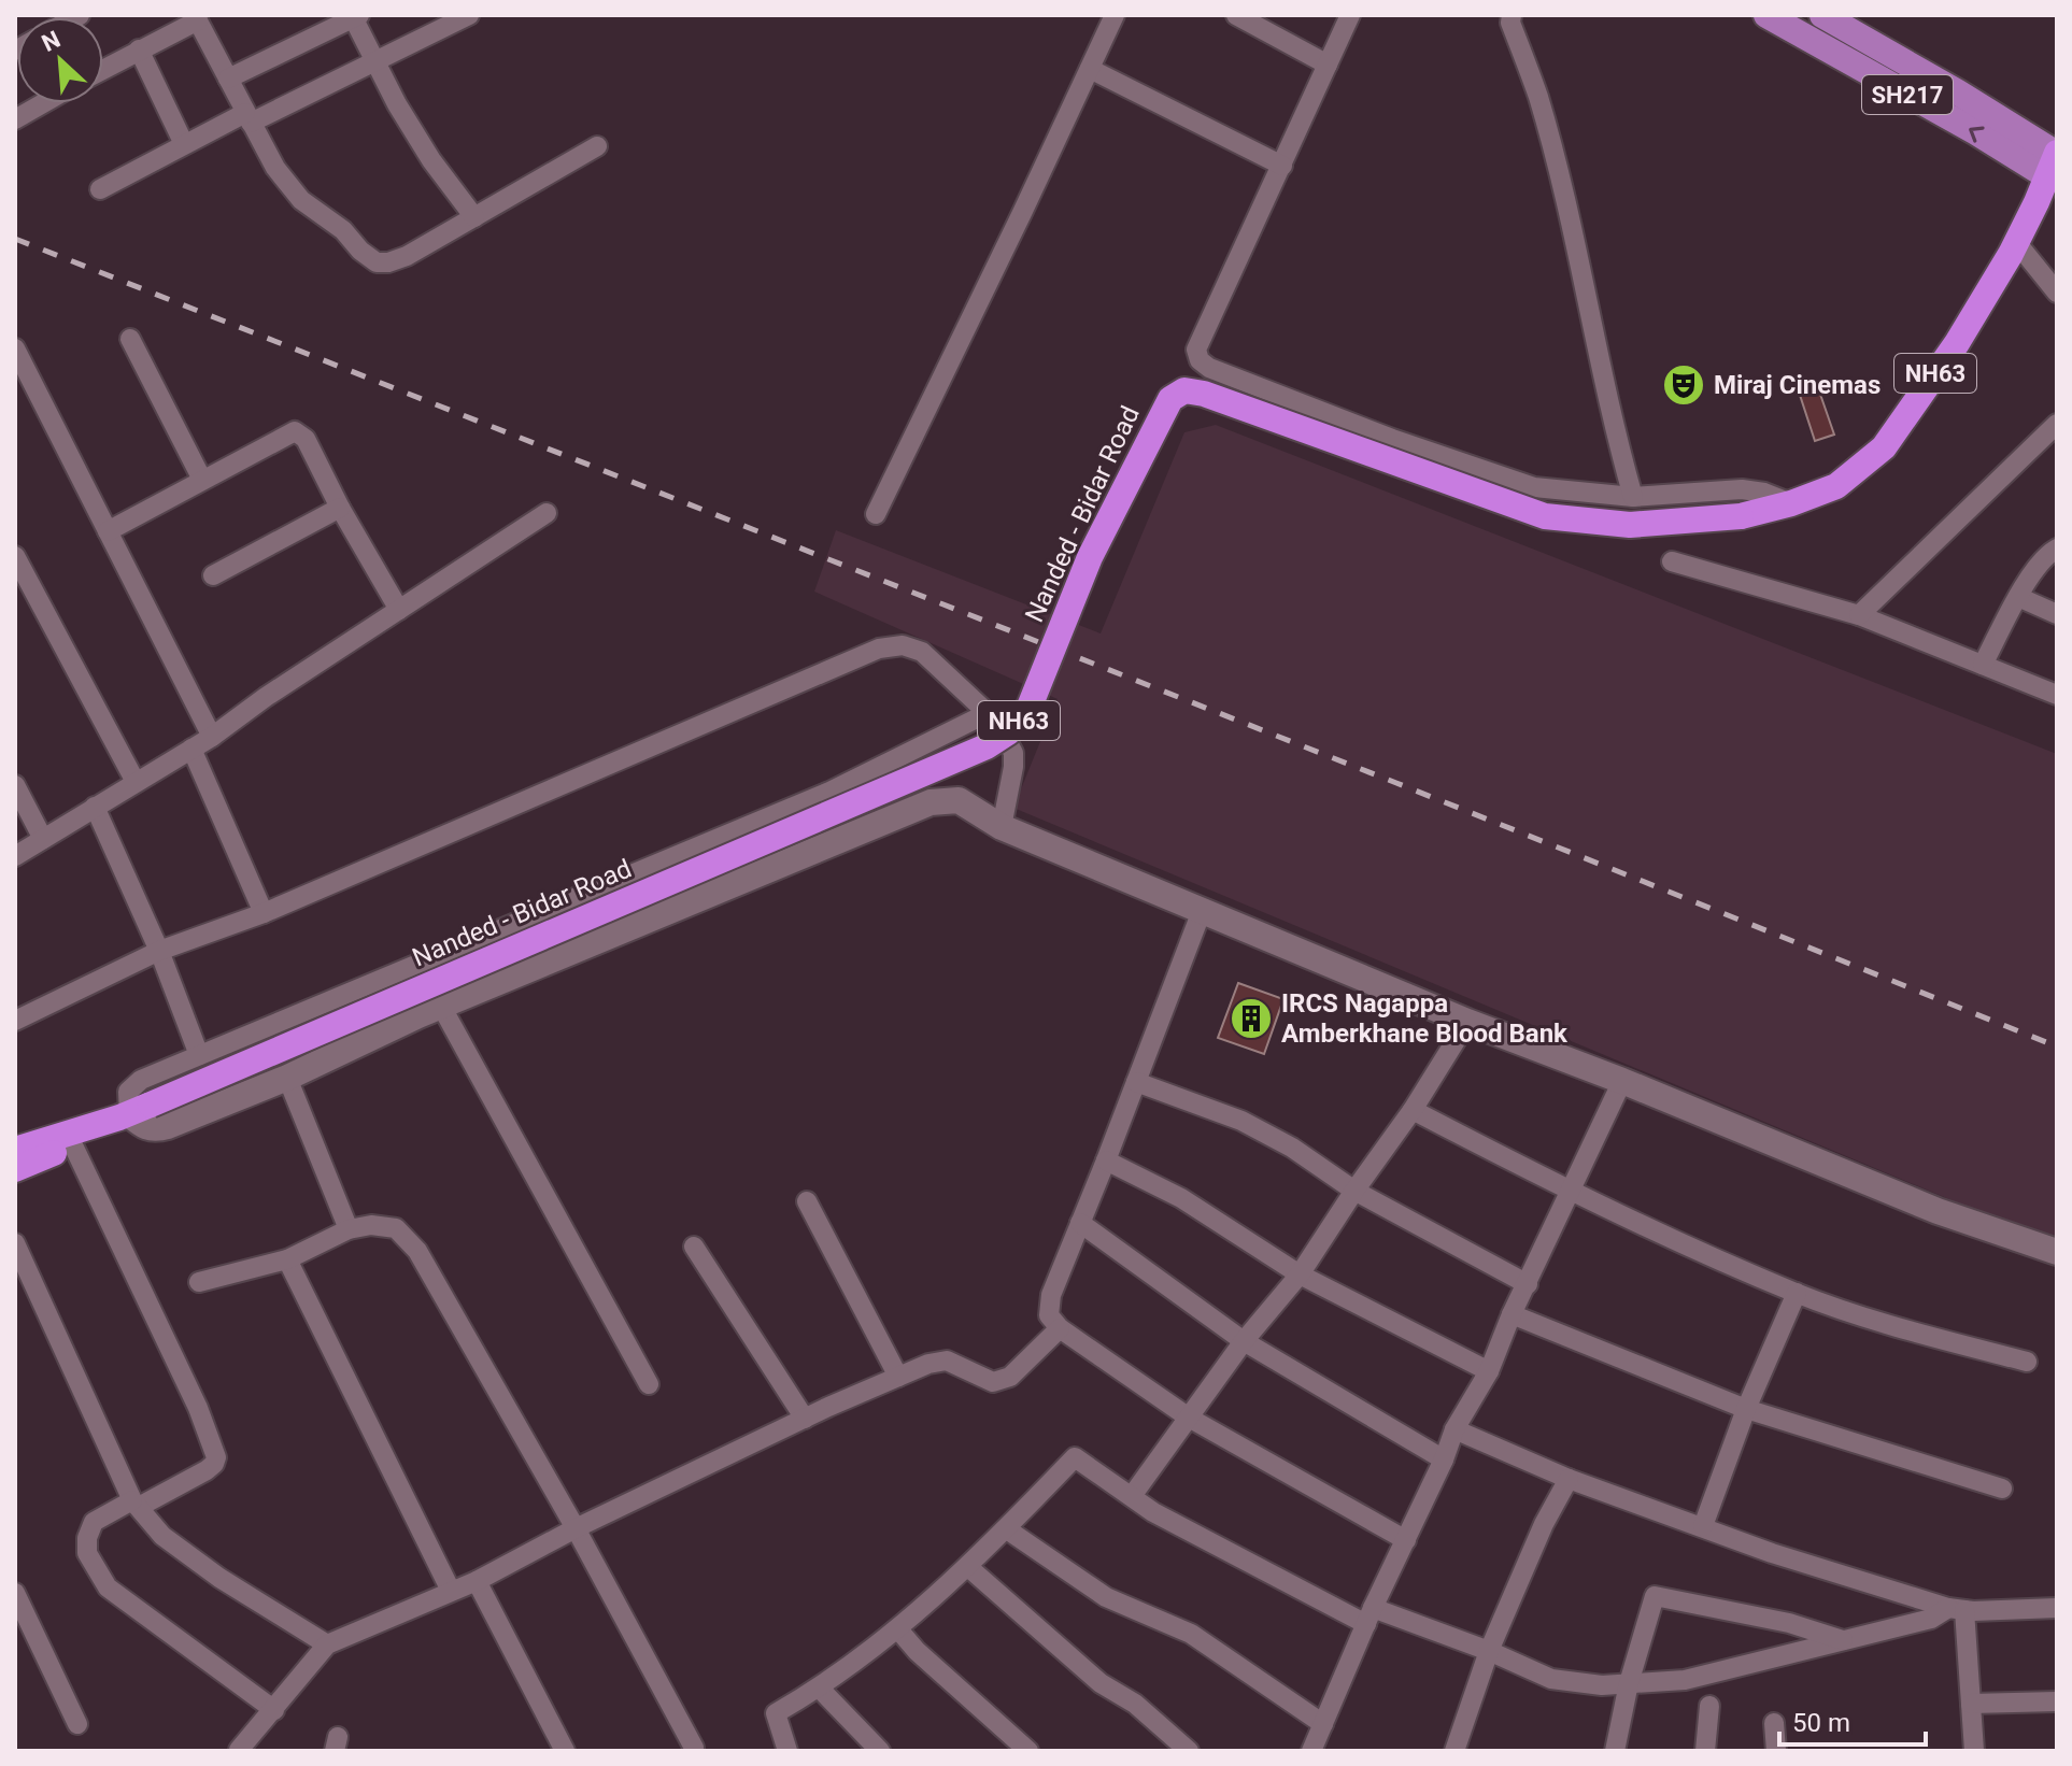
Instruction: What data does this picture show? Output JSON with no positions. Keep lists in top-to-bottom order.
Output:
{
  "streets": {
    "highway": ["NH63", "Nanded - Bidar Road"],
    "main road": ["SH217"]
  },
  "crossings": [
    ["SH217", "Nanded - Bidar Road"],
    ["NH63", "Nanded - Bidar Road"]
  ],
  "places": {
    "theatre": ["Miraj Cinemas"],
    "building": ["IRCS Nagappa Amberkhane Blood Bank"]
  },
  "scale_bar": "50 m",
  "north": "top left"
}
